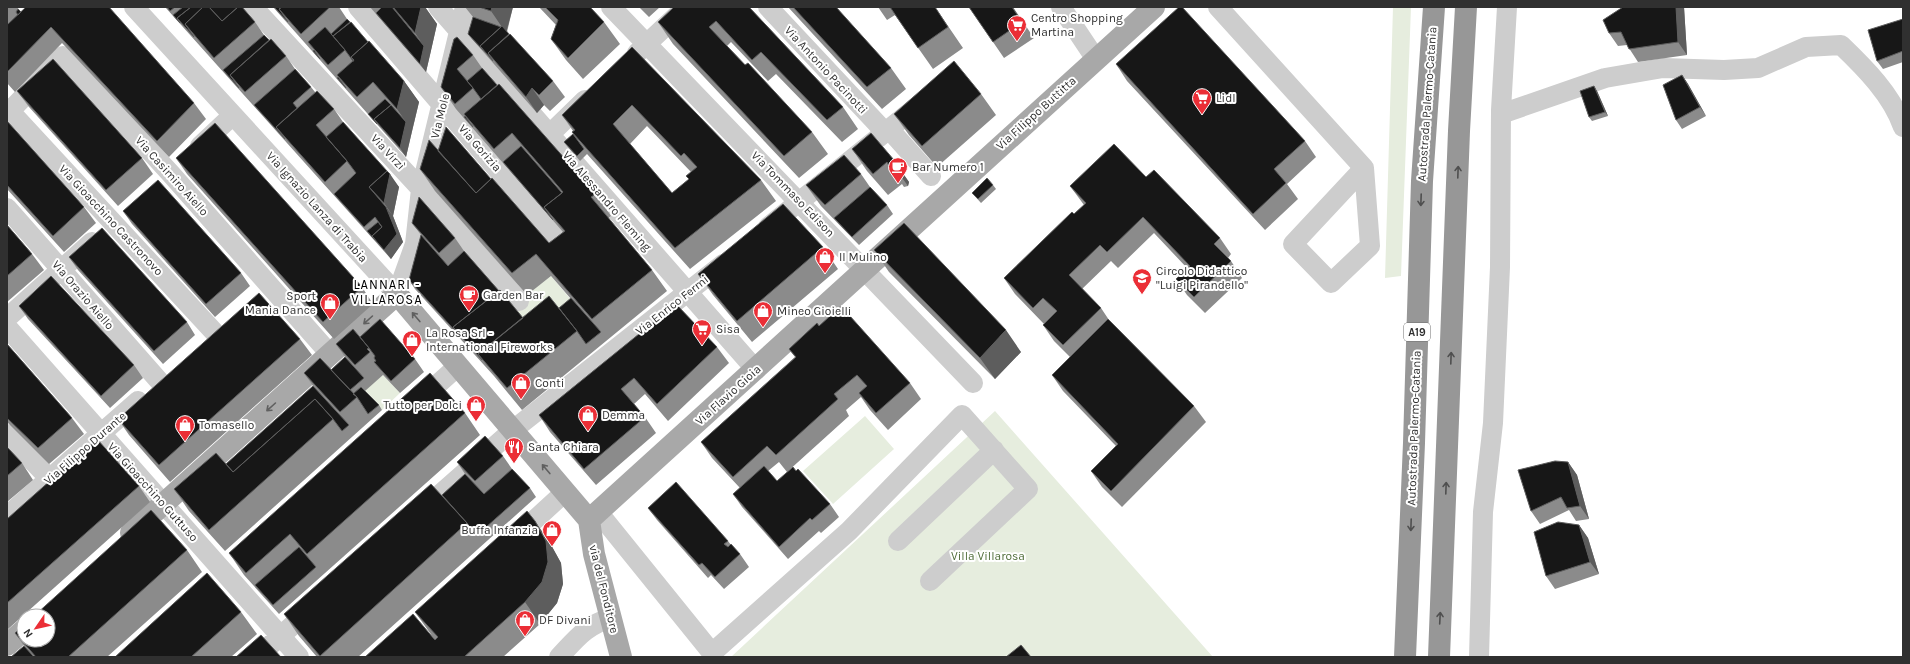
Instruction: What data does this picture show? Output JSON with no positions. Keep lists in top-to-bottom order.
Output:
{
  "streets": {
    "highway": ["Autostrada Palermo-Catania", "A19"],
    "main road": [
      "Via Filippo Buttitta",
      "Via Ignazio Lanza di Trabia",
      "Via Flavio Gioia",
      "via del Fonditore"
    ],
    "street": [
      "Via Antonio Pacinotti",
      "Via Mole",
      "Via Gorizia",
      "Via Virzì",
      "Via Casimiro Aiello",
      "Via Tommaso Edison",
      "Via Alessandro Fleming",
      "Via Gioacchino Castronovo",
      "Via Orazio Aiello",
      "Via Enrico Fermi",
      "Via Filippo Durante",
      "Via Gioacchino Guttuso"
    ]
  },
  "crossings": [
    ["Via Filippo Buttitta", "Via Tommaso Edison"],
    ["Via Filippo Buttitta", "Via Flavio Gioia"],
    ["Via Mole", "Via Gorizia"],
    ["Via Mole", "Via Virzì"],
    ["Via Mole", "Via Alessandro Fleming"],
    ["Via Mole", "Via Ignazio Lanza di Trabia"],
    ["Via Casimiro Aiello", "Via Gioacchino Castronovo"],
    ["Via Tommaso Edison", "Via Flavio Gioia"],
    ["Via Alessandro Fleming", "Via Enrico Fermi"],
    ["Via Alessandro Fleming", "Via Flavio Gioia"],
    ["Via Ignazio Lanza di Trabia", "Via Enrico Fermi"],
    ["Via Ignazio Lanza di Trabia", "Via Flavio Gioia"],
    ["Via Ignazio Lanza di Trabia", "via del Fonditore"],
    ["Via Orazio Aiello", "Via Filippo Durante"],
    ["Via Flavio Gioia", "via del Fonditore"],
    ["Via Filippo Durante", "Via Gioacchino Guttuso"]
  ],
  "districts": ["LANNARI - VILLAROSA"],
  "parks": ["Villa Villarosa"],
  "places": {
    "supermarket": ["Centro Shopping Martina", "Lidl", "Sisa"],
    "cafe": ["Bar Numero 1", "Garden Bar"],
    "shop": [
      "Il Mulino",
      "Sport Mania Dance",
      "Mineo Gioielli",
      "La Rosa Srl - International Fireworks",
      "Conti",
      "Tutto per Dolci",
      "Demma",
      "Tomasello",
      "Buffa Infanzia",
      "DF Divani"
    ],
    "school or university": ["Circolo Didattico \"Luigi Pirandello\""],
    "restaurant": ["Santa Chiara"]
  },
  "north": "bottom left"
}
